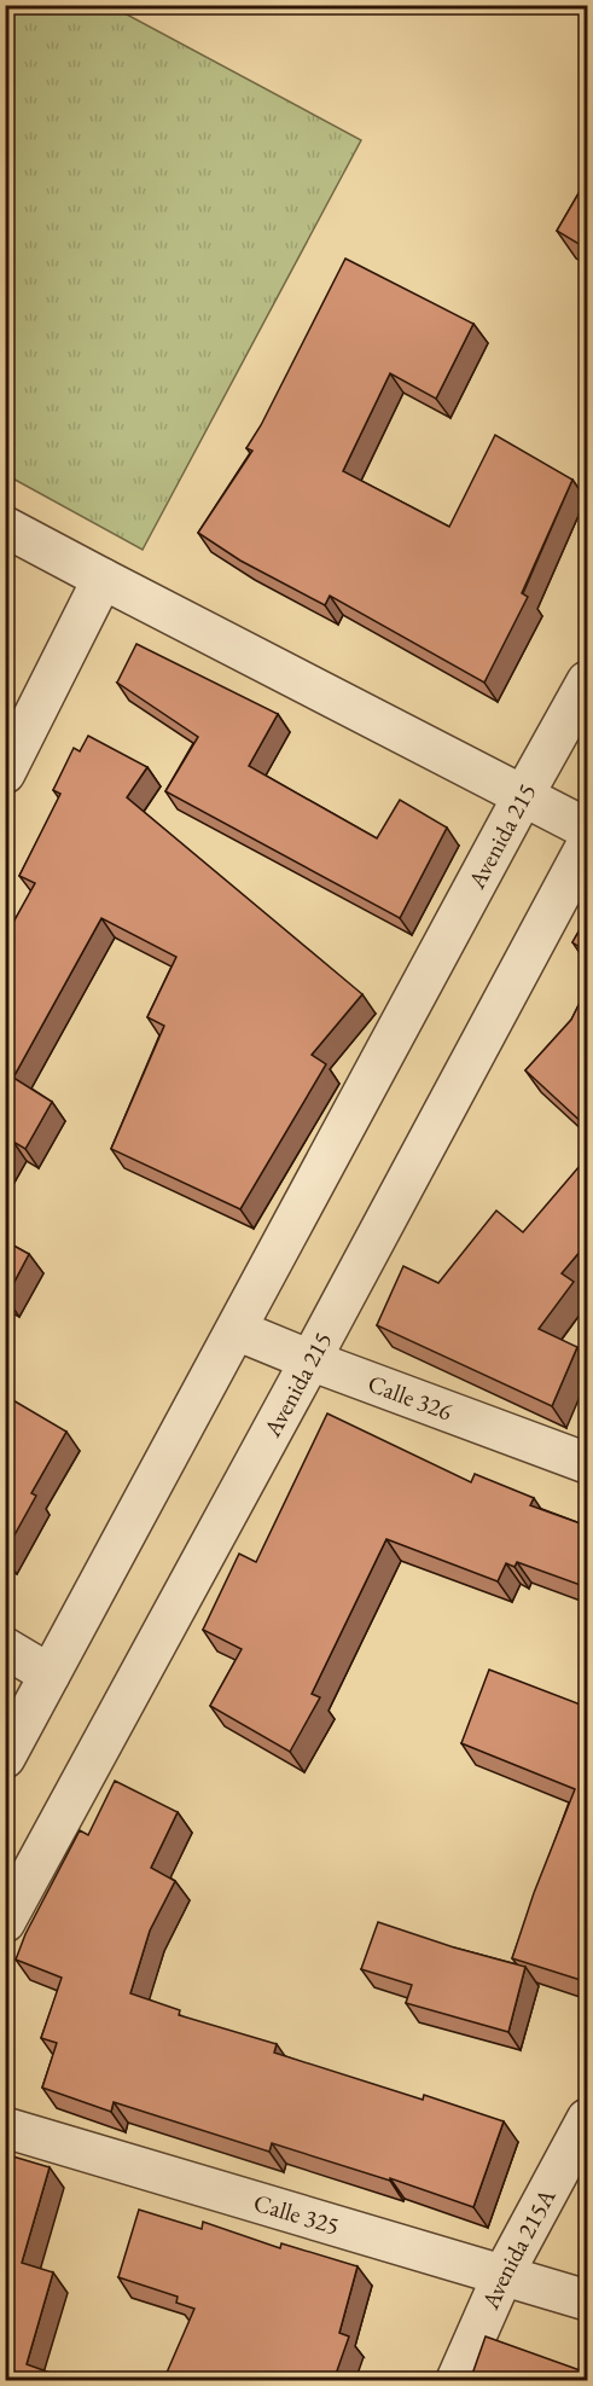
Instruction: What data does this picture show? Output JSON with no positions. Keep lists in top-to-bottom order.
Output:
{
  "streets": {
    "street": [
      "Avenida 215",
      "Calle 326",
      "Calle 325",
      "Avenida 215A"
    ]
  },
  "crossings": [
    ["Avenida 215", "Calle 326"],
    ["Calle 325", "Avenida 215A"]
  ]
}
